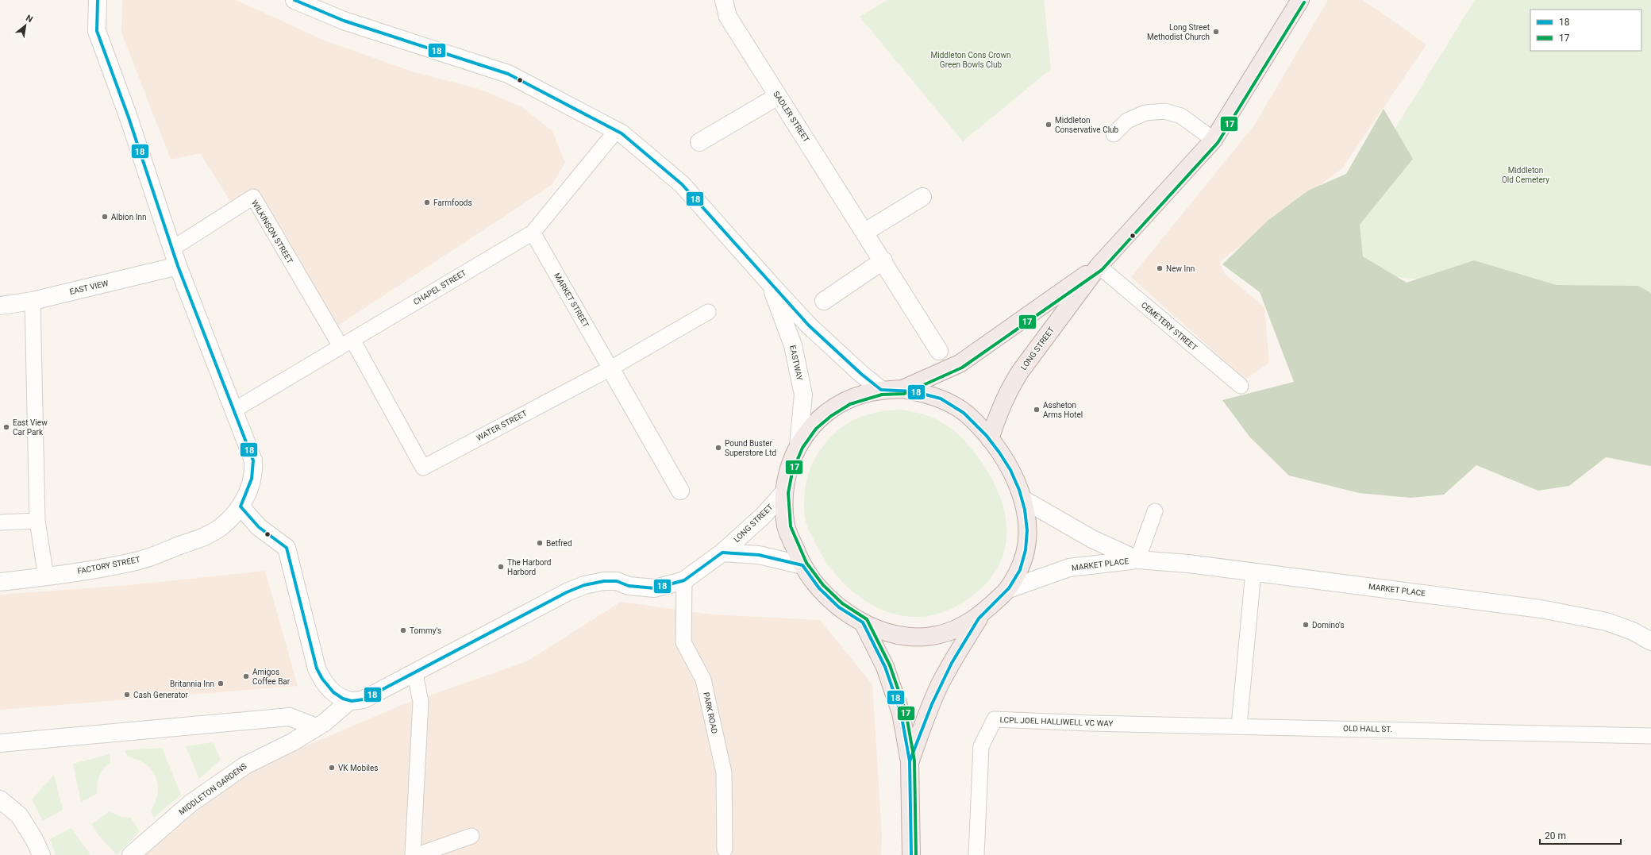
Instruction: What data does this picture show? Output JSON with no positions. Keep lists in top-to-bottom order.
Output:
{
  "streets": {
    "main road": ["LONG STREET"],
    "street": [
      "SADLER STREET",
      "EAST VIEW",
      "EASTWAY",
      "MARKET PLACE",
      "FACTORY STREET",
      "MIDDLETON GARDENS"
    ],
    "lane": [
      "WILKINSON STREET",
      "CHAPEL STREET",
      "MARKET STREET",
      "CEMETERY STREET",
      "WATER STREET",
      "PARK ROAD",
      "LCPL JOEL HALLIWELL VC WAY",
      "OLD HALL ST."
    ]
  },
  "crossings": [
    ["WILKINSON STREET", "CHAPEL STREET"],
    ["WILKINSON STREET", "WATER STREET"],
    ["WILKINSON STREET", "FACTORY STREET"],
    ["EAST VIEW", "FACTORY STREET"],
    ["CHAPEL STREET", "MARKET STREET"],
    ["CHAPEL STREET", "EASTWAY"],
    ["CHAPEL STREET", "WATER STREET"],
    ["CHAPEL STREET", "FACTORY STREET"],
    ["MARKET STREET", "WATER STREET"],
    ["CEMETERY STREET", "LONG STREET"],
    ["LONG STREET", "PARK ROAD"],
    ["LONG STREET", "MIDDLETON GARDENS"],
    ["LCPL JOEL HALLIWELL VC WAY", "OLD HALL ST."]
  ],
  "parks": ["Middleton Cons Crown Green Bowls Club", "Middleton Old Cemetery"],
  "places": [
    "Long Street Methodist Church",
    "Middleton Conservative Club",
    "Farmfoods",
    "Albion Inn",
    "New Inn",
    "Assheton Arms Hotel",
    "East View Car Park",
    "Pound Buster Superstore Ltd",
    "Betfred",
    "The Harbord Harbord",
    "Domino's",
    "Tommy's",
    "Amigos Coffee Bar",
    "Britannia Inn",
    "Cash Generator",
    "VK Mobiles"
  ],
  "lines": ["transit line 18", "transit line 17"],
  "legend": ["18", "17"],
  "scale_bar": "20 m",
  "north": "top right"
}
